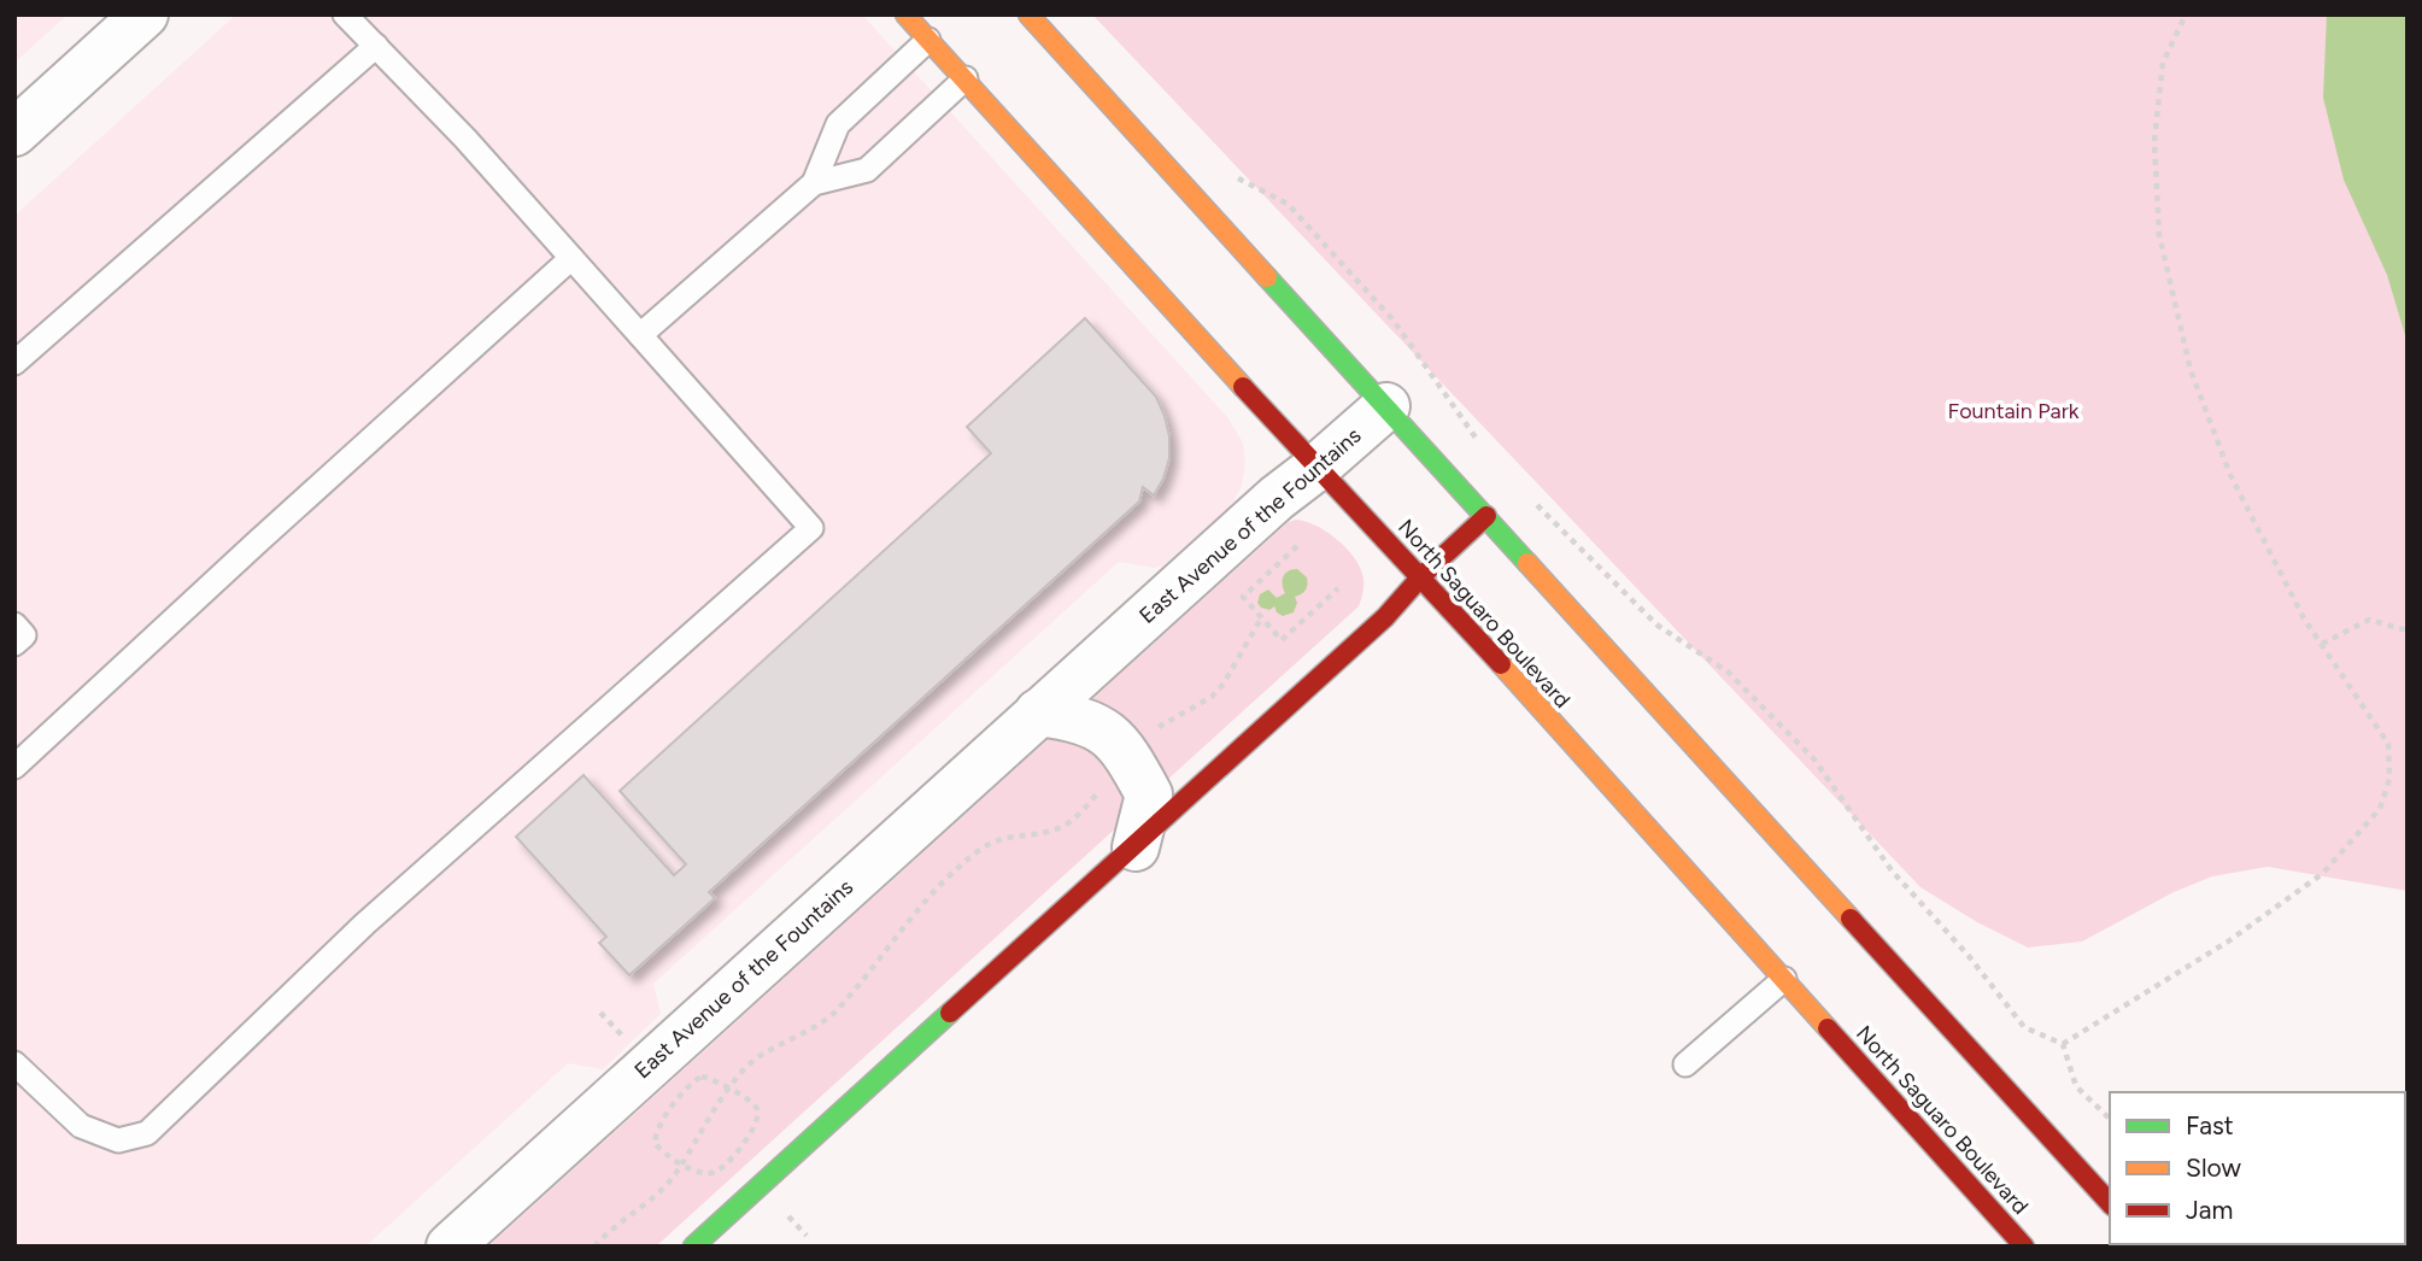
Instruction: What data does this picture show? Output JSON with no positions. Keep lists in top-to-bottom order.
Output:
{
  "streets": {
    "main road": ["North Saguaro Boulevard"],
    "street": ["East Avenue of the Fountains"]
  },
  "crossings": [
    ["East Avenue of the Fountains", "North Saguaro Boulevard"]
  ],
  "parks": ["Fountain Park"],
  "legend": ["Fast", "Slow", "Jam"]
}
